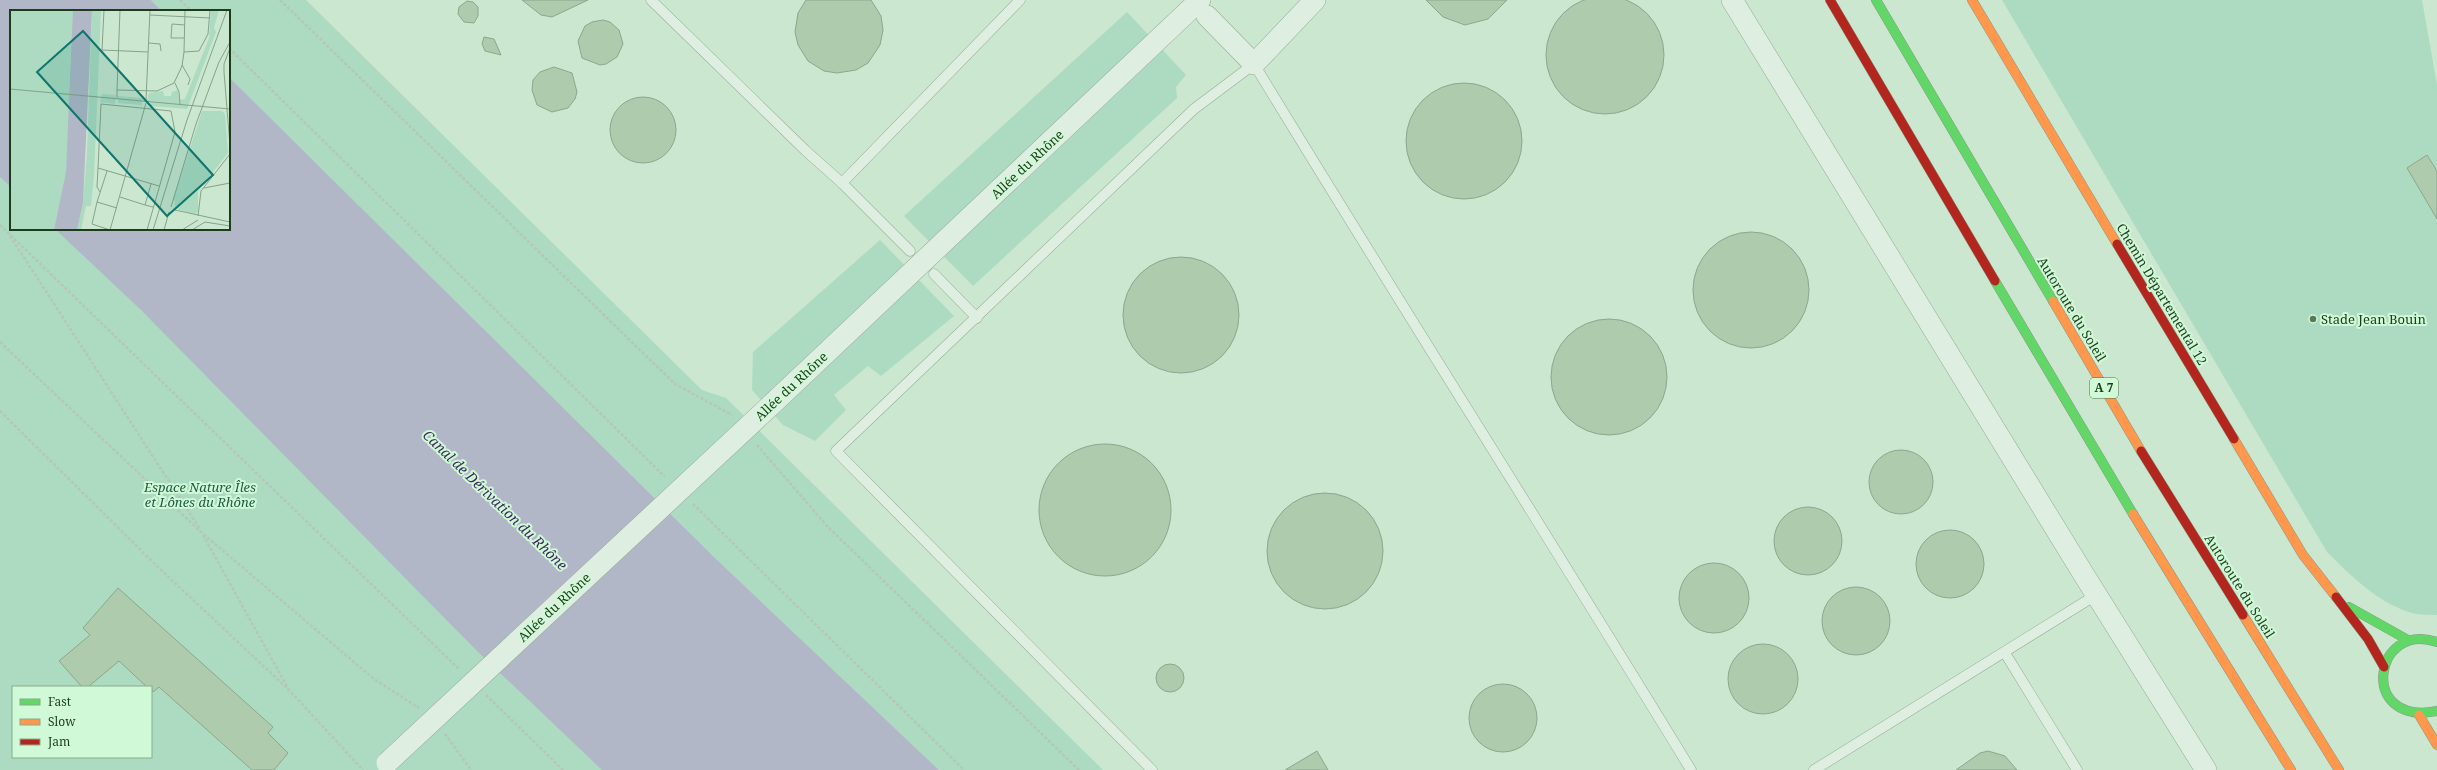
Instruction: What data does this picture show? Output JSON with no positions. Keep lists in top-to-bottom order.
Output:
{
  "streets": {
    "main road": ["Chemin Départemental 12", "Autoroute du Soleil", "A 7"],
    "street": ["Allée du Rhône"]
  },
  "water": ["Canal de Dérivation du Rhône"],
  "parks": ["Espace Nature Îles et Lônes du Rhône"],
  "places": ["Stade Jean Bouin"],
  "legend": ["Fast", "Slow", "Jam"]
}
